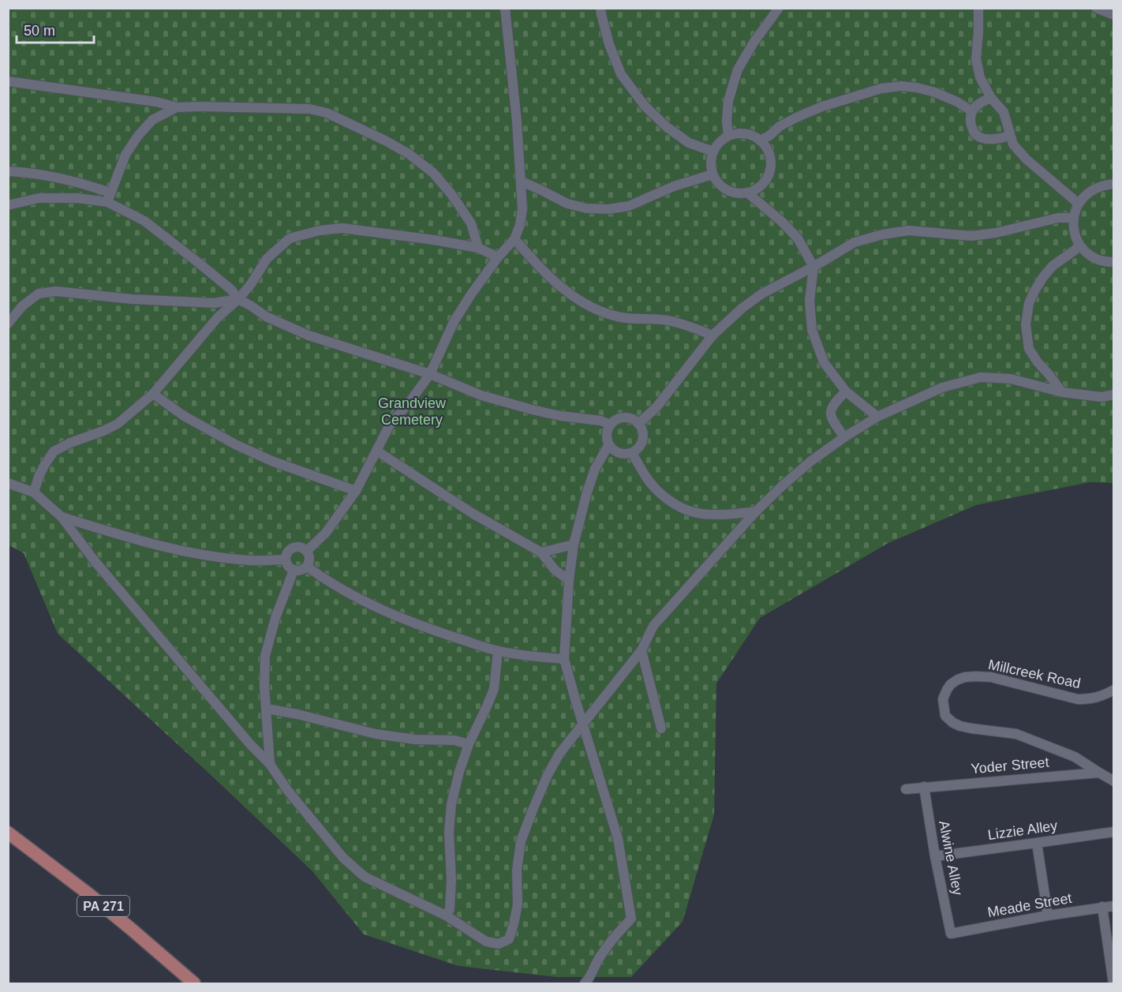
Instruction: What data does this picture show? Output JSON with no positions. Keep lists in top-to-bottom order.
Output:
{
  "streets": {
    "main road": ["PA 271"],
    "street": [
      "Millcreek Road",
      "Yoder Street",
      "Lizzie Alley",
      "Alwine Alley",
      "Meade Street"
    ]
  },
  "crossings": [
    ["Millcreek Road", "Yoder Street"],
    ["Yoder Street", "Alwine Alley"],
    ["Lizzie Alley", "Alwine Alley"],
    ["Alwine Alley", "Meade Street"]
  ],
  "parks": ["Grandview Cemetery"],
  "scale_bar": "50 m"
}
